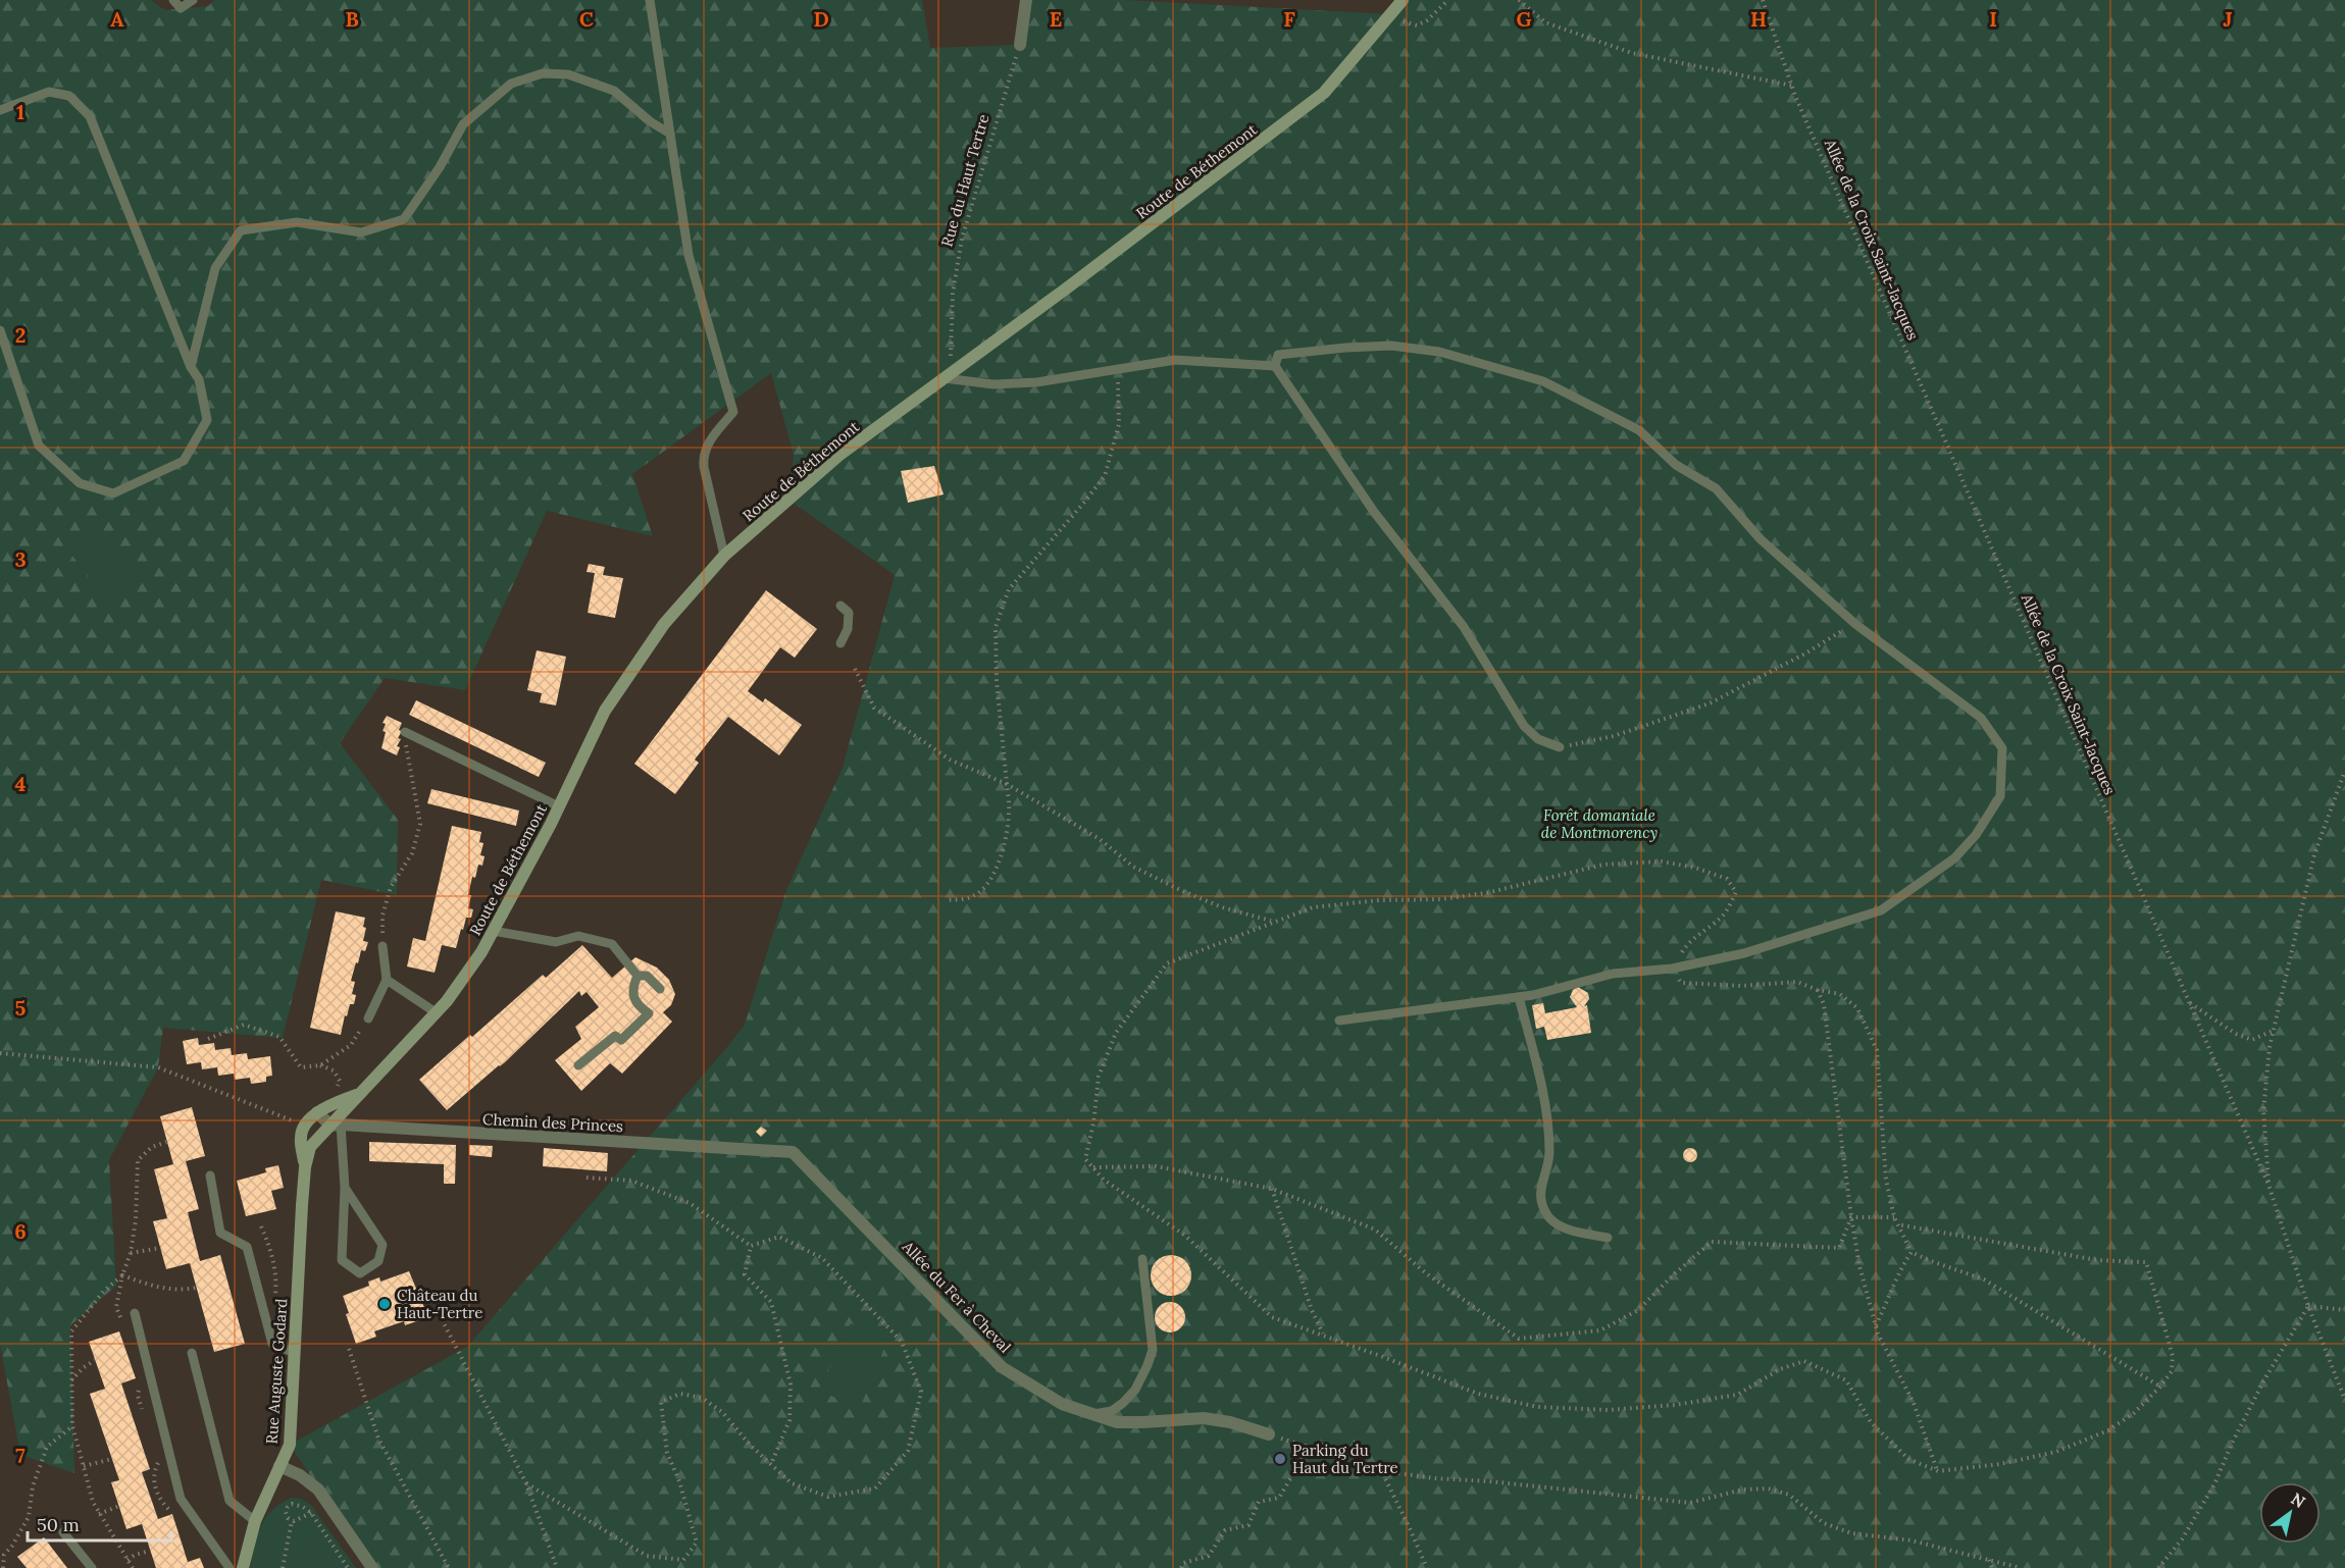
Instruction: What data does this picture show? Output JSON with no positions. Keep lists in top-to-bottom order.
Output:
{
  "streets": {
    "street": [
      "Route de Béthemont",
      "Chemin des Princes",
      "Allée du Fer à Cheval",
      "Rue Auguste Godard"
    ],
    "path": ["Rue du Haut Tertre", "Allée de la Croix Saint-Jacques"]
  },
  "crossings": [
    ["Route de Béthemont", "Rue du Haut Tertre"],
    ["Route de Béthemont", "Chemin des Princes"],
    ["Route de Béthemont", "Rue Auguste Godard"],
    ["Chemin des Princes", "Allée du Fer à Cheval"]
  ],
  "parks": ["Forêt domaniale de Montmorency"],
  "places": ["Château du Haut-Tertre", "Parking du Haut du Tertre"],
  "scale_bar": "50 m",
  "north": "top right",
  "grid": {
    "columns": [
      "A",
      "B",
      "C",
      "D",
      "E",
      "F",
      "G",
      "H",
      "I",
      "J"
    ],
    "rows": [
      "1",
      "2",
      "3",
      "4",
      "5",
      "6",
      "7"
    ]
  }
}
